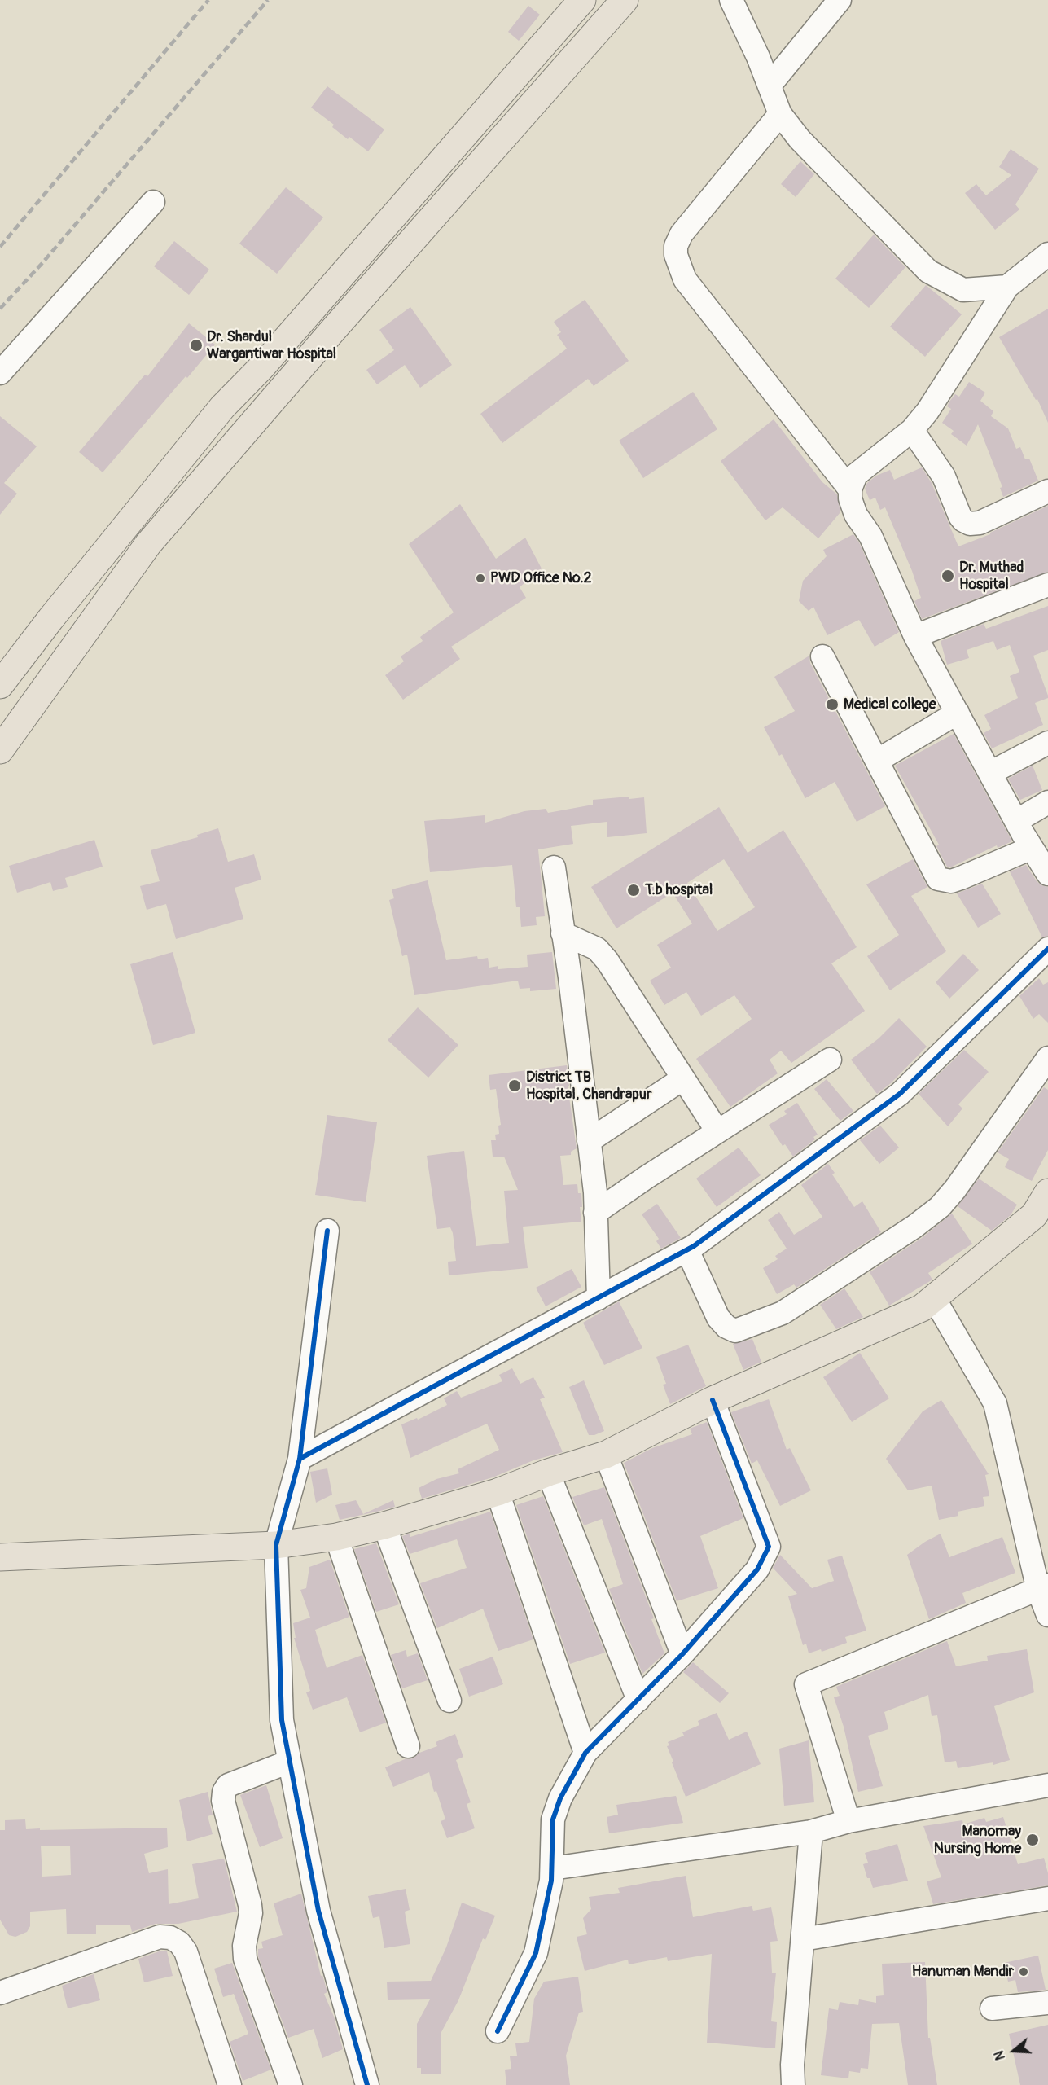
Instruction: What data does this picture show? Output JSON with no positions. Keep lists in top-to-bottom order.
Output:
{
  "places": [
    "Dr. Shardul Wargantiwar Hospital",
    "Dr. Muthad Hospital",
    "PWD Office No.2",
    "Medical college",
    "T.b hospital",
    "District TB Hospital, Chandrapur",
    "Manomay Nursing Home",
    "Hanuman Mandir"
  ],
  "north": "left"
}
